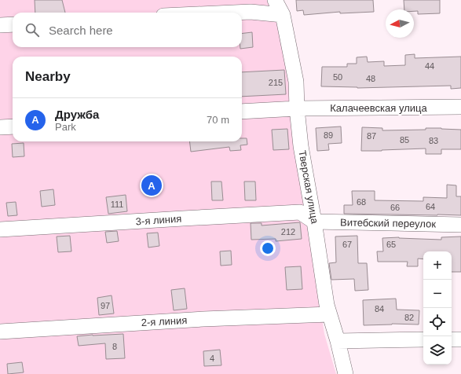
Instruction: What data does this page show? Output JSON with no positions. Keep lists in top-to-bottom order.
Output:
{
  "streets": {
    "street": [
      "Калачеевская улица",
      "Тверская улица",
      "3-я линия",
      "Витебский переулок",
      "2-я линия"
    ]
  },
  "crossings": [
    ["Калачеевская улица", "Тверская улица"],
    ["Тверская улица", "3-я линия"],
    ["Тверская улица", "Витебский переулок"],
    ["Тверская улица", "2-я линия"],
    ["3-я линия", "Витебский переулок"]
  ],
  "house_numbers": [
    "44",
    "50",
    "48",
    "215",
    "89",
    "87",
    "85",
    "83",
    "68",
    "111",
    "64",
    "66",
    "212",
    "67",
    "65",
    "97",
    "84",
    "82",
    "8",
    "4"
  ],
  "north": "left",
  "page": {
    "search": "Search here",
    "heading": "Nearby",
    "list": [
      {
        "mark": "A",
        "name": "Дружба",
        "note": "Park",
        "value": "70 m"
      }
    ],
    "pins": "A",
    "map_buttons": ["+", "−"]
  }
}
